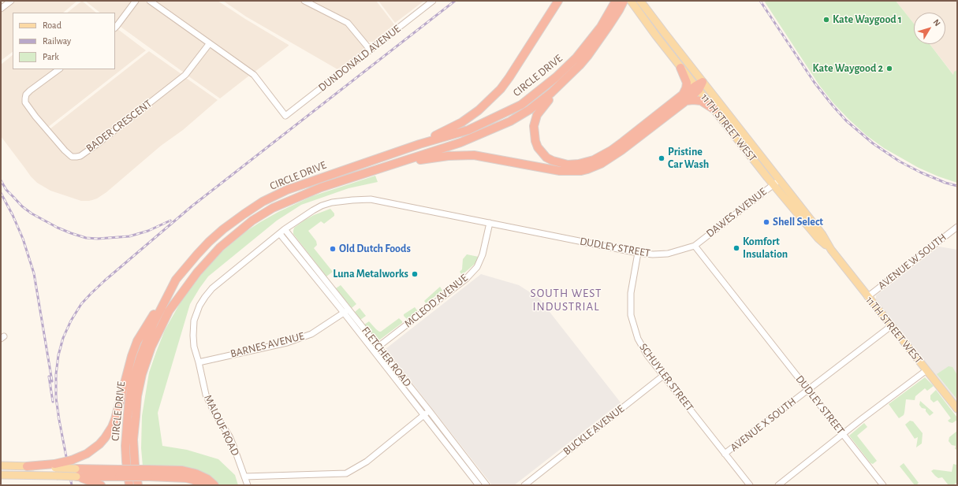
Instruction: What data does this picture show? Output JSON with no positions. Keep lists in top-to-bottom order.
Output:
{
  "streets": {
    "highway": ["CIRCLE DRIVE"],
    "main road": ["11TH STREET WEST"],
    "street": [
      "DUNDONALD AVENUE",
      "BADER CRESCENT",
      "DAWES AVENUE",
      "DUDLEY STREET",
      "AVENUE W SOUTH",
      "MCLEOD AVENUE",
      "BARNES AVENUE",
      "FLETCHER ROAD",
      "SCHUYLER STREET",
      "AVENUE X SOUTH",
      "MALOUF ROAD",
      "BUCKLE AVENUE"
    ]
  },
  "crossings": [
    ["DUNDONALD AVENUE", "BADER CRESCENT"],
    ["11TH STREET WEST", "DAWES AVENUE"],
    ["11TH STREET WEST", "AVENUE W SOUTH"],
    ["11TH STREET WEST", "AVENUE X SOUTH"],
    ["DAWES AVENUE", "DUDLEY STREET"],
    ["DUDLEY STREET", "MCLEOD AVENUE"],
    ["DUDLEY STREET", "FLETCHER ROAD"],
    ["DUDLEY STREET", "SCHUYLER STREET"],
    ["DUDLEY STREET", "AVENUE X SOUTH"],
    ["DUDLEY STREET", "MALOUF ROAD"],
    ["MCLEOD AVENUE", "FLETCHER ROAD"],
    ["BARNES AVENUE", "FLETCHER ROAD"],
    ["BARNES AVENUE", "MALOUF ROAD"],
    ["FLETCHER ROAD", "MALOUF ROAD"],
    ["SCHUYLER STREET", "AVENUE X SOUTH"],
    ["SCHUYLER STREET", "BUCKLE AVENUE"]
  ],
  "districts": ["SOUTH WEST INDUSTRIAL"],
  "places": [
    "Kate Waygood 1",
    "Kate Waygood 2",
    "Pristine Car Wash",
    "Shell Select",
    "Komfort Insulation",
    "Old Dutch Foods",
    "Luna Metalworks"
  ],
  "legend": ["Road", "Railway", "Park"],
  "north": "top right"
}
